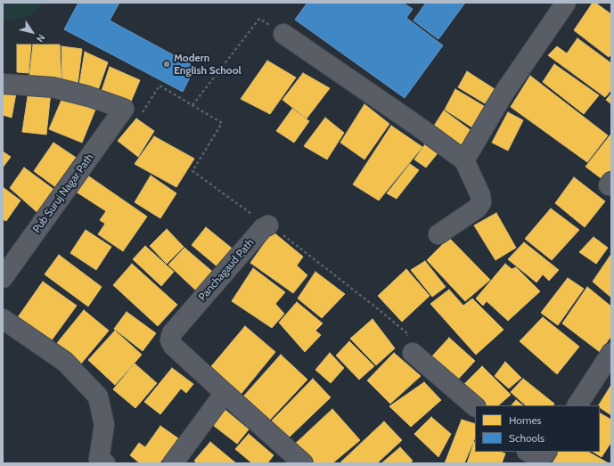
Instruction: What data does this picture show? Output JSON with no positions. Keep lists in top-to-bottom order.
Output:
{
  "streets": {
    "street": ["Pub Suruj Nagar Path", "Panchagaud Path"]
  },
  "places": ["Modern English School"],
  "legend": ["Homes", "Schools"],
  "north": "bottom right"
}
